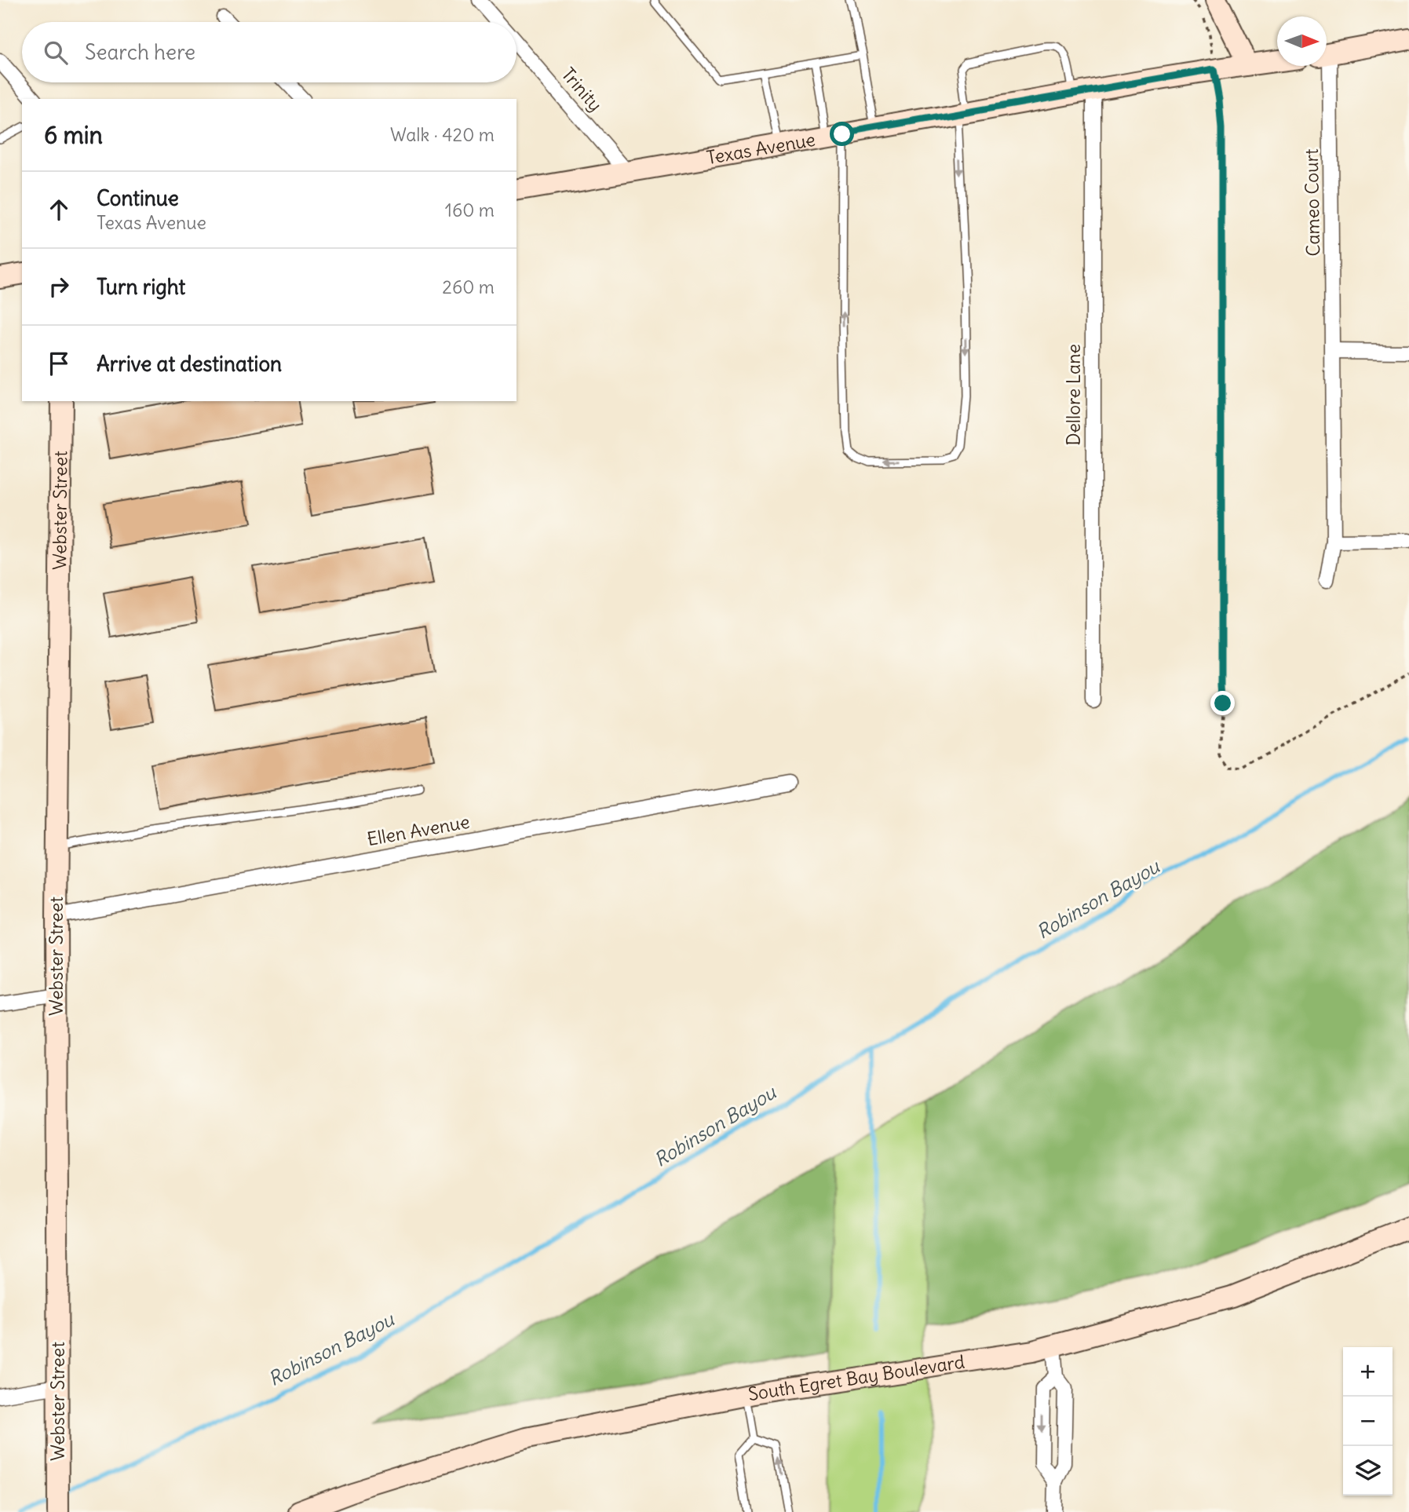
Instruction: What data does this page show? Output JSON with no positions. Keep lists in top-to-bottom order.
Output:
{
  "streets": {
    "street": [
      "Trinity",
      "Texas Avenue",
      "Cameo Court",
      "Dellore Lane",
      "Webster Street",
      "Ellen Avenue",
      "South Egret Bay Boulevard"
    ]
  },
  "crossings": [
    ["Trinity", "Texas Avenue"],
    ["Texas Avenue", "Dellore Lane"],
    ["Webster Street", "Ellen Avenue"]
  ],
  "water": ["Robinson Bayou"],
  "north": "right",
  "page": {
    "search": "Search here",
    "heading": ["6 min", "Walk · 420 m"],
    "list": [
      ["Continue", "Texas Avenue", "160 m"],
      ["Turn right", "260 m"],
      "Arrive at destination"
    ],
    "map_buttons": ["+", "−"]
  }
}
